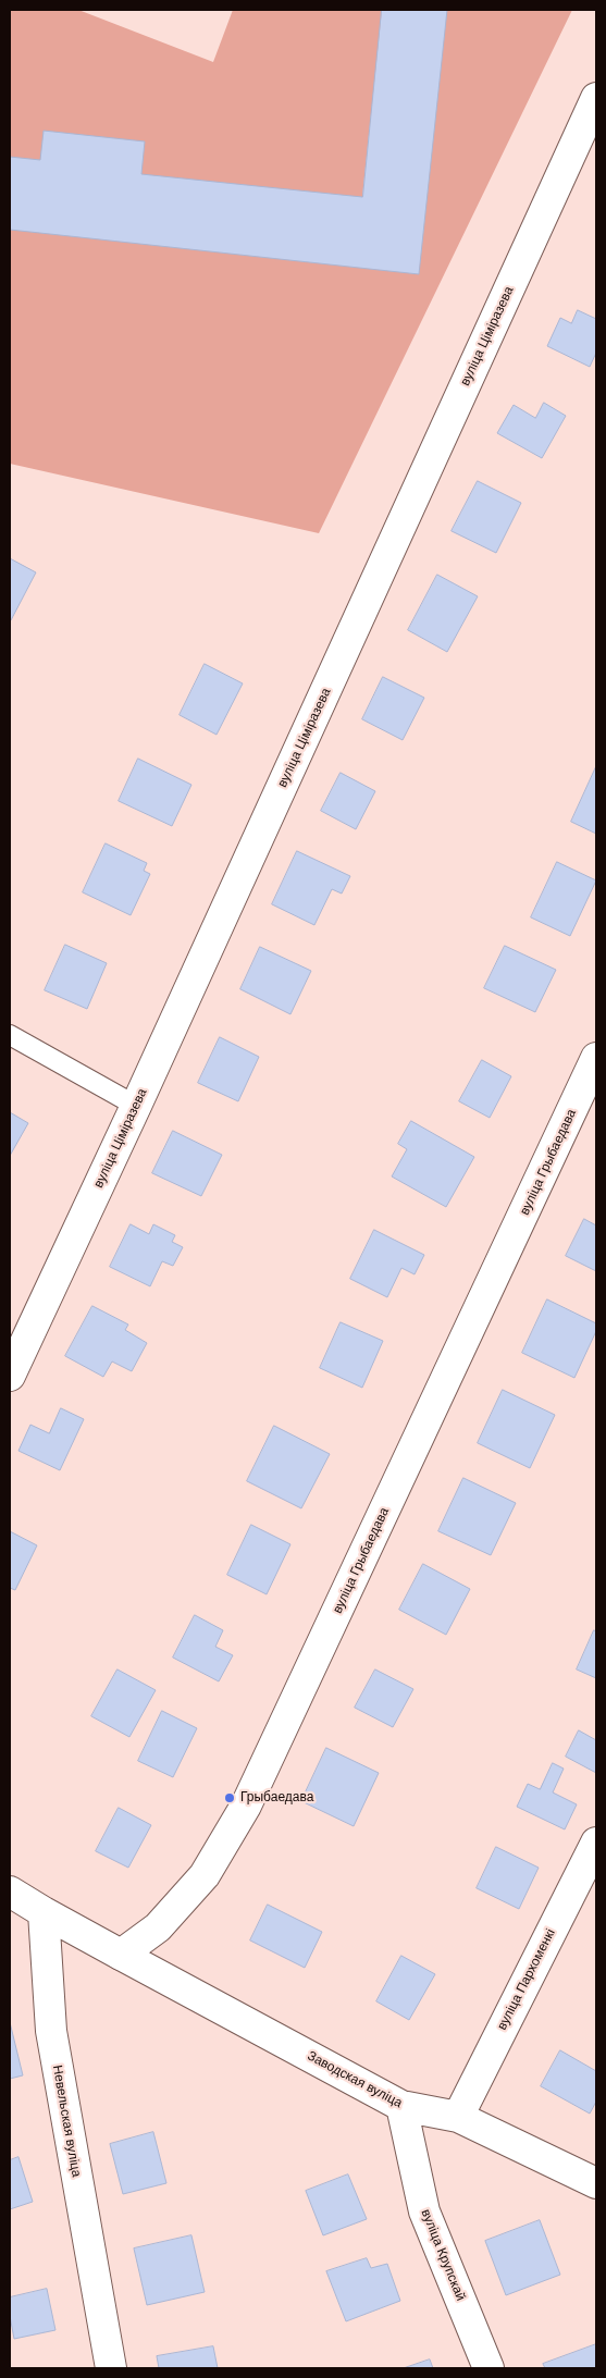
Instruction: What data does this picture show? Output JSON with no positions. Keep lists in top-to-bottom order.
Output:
{
  "streets": {
    "street": [
      "вуліца Ціміразева",
      "вуліца Грыбаедава",
      "вуліца Пархоменкі",
      "Заводская вуліца",
      "Невельская вуліца",
      "вуліца Крупскай"
    ]
  },
  "crossings": [
    ["вуліца Грыбаедава", "Заводская вуліца"],
    ["вуліца Пархоменкі", "Заводская вуліца"],
    ["Заводская вуліца", "вуліца Крупскай"]
  ],
  "places": ["Грыбаедава"]
}
